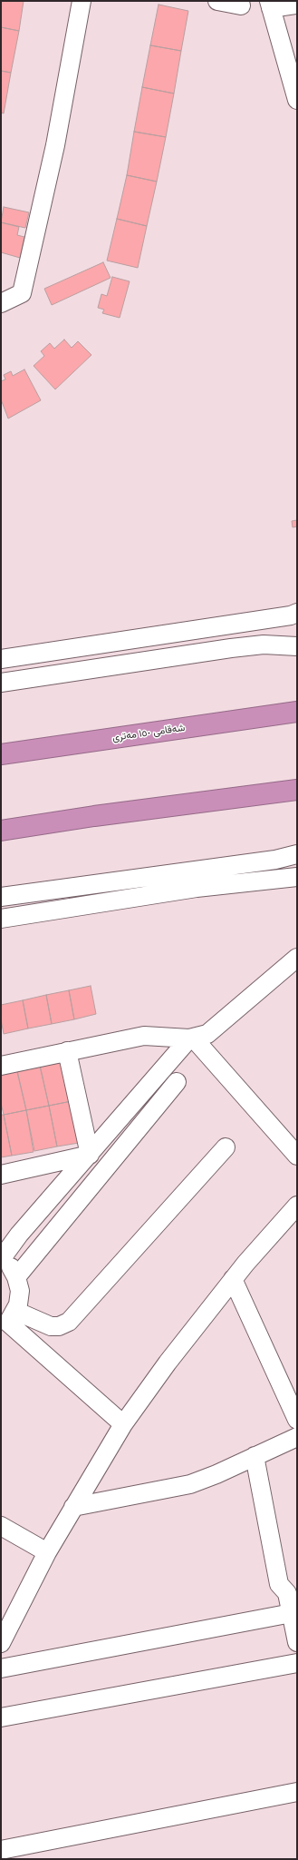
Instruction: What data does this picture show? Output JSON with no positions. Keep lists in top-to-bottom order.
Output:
{
  "streets": {
    "highway": ["شەقامی ١٥٠ مەتری"]
  }
}
